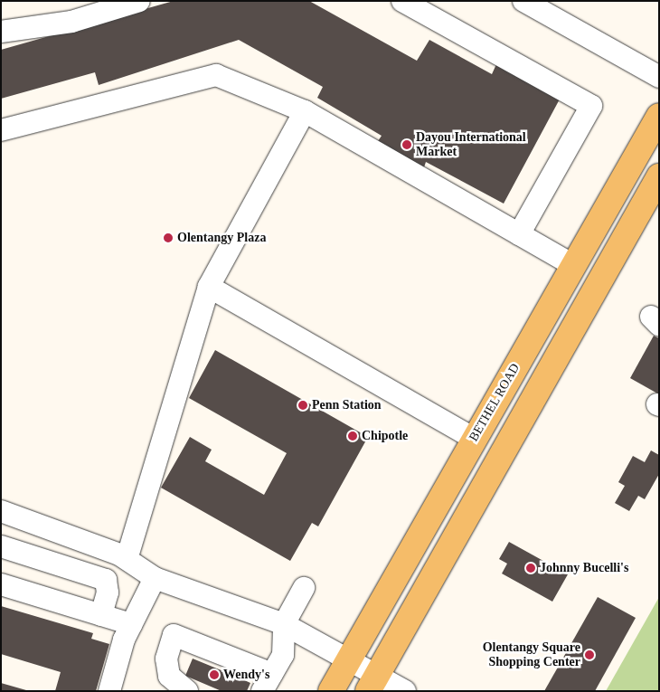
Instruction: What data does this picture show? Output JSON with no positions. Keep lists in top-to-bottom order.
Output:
{
  "streets": {
    "main road": ["BETHEL ROAD"]
  },
  "places": [
    "Dayou International Market",
    "Olentangy Plaza",
    "Penn Station",
    "Chipotle",
    "Johnny Bucelli's",
    "Olentangy Square Shopping Center",
    "Wendy's"
  ]
}
